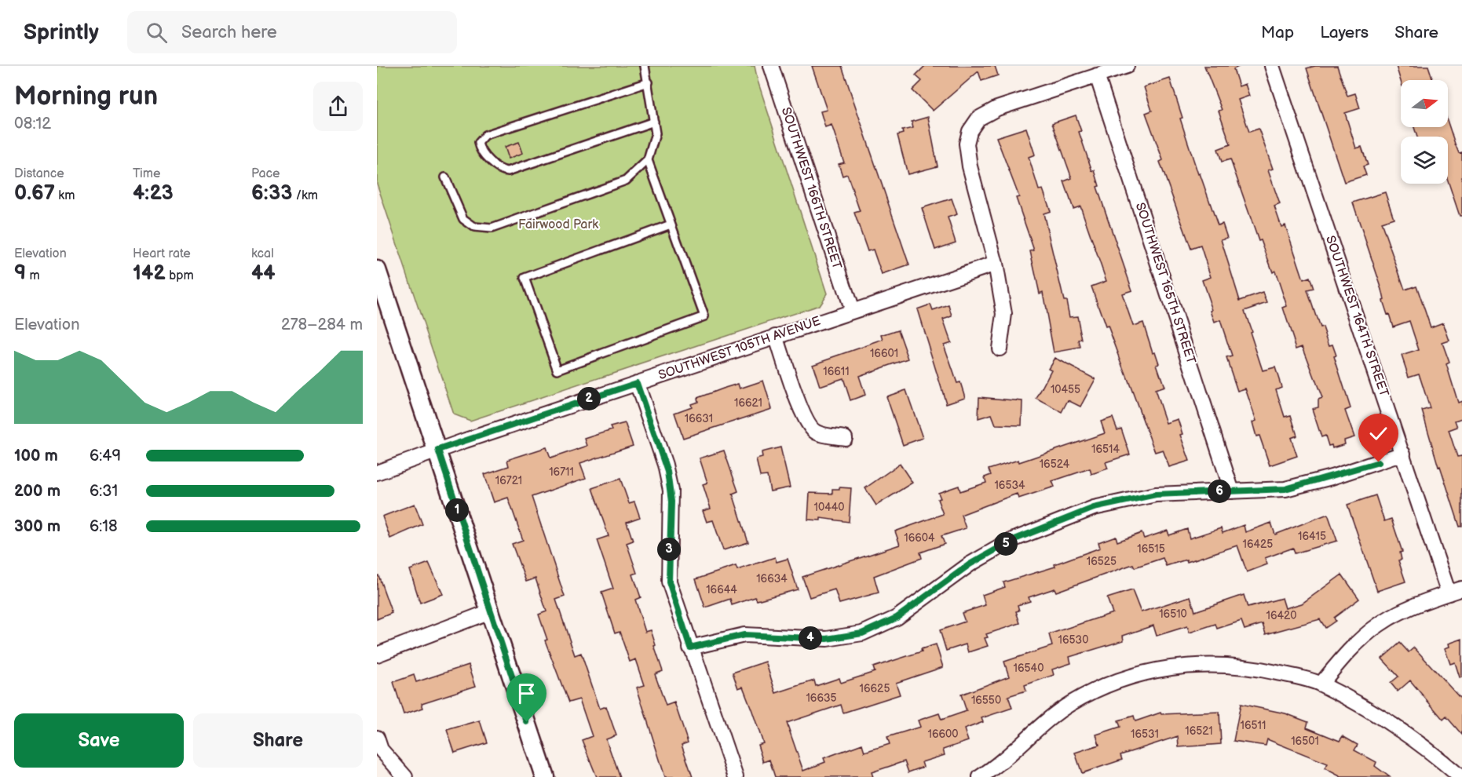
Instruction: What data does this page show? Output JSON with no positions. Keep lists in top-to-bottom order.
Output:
{
  "streets": {
    "street": [
      "SOUTHWEST 166TH STREET",
      "SOUTHWEST 165TH STREET",
      "SOUTHWEST 164TH STREET",
      "SOUTHWEST 105TH AVENUE"
    ]
  },
  "crossings": [
    ["SOUTHWEST 166TH STREET", "SOUTHWEST 105TH AVENUE"]
  ],
  "parks": ["Fairwood Park"],
  "house_numbers": [
    "16601",
    "16611",
    "10455",
    "16621",
    "16631",
    "16514",
    "16524",
    "16711",
    "16721",
    "16534",
    "10440",
    "16415",
    "16604",
    "16425",
    "16515",
    "16525",
    "16634",
    "16644",
    "16510",
    "16420",
    "16530",
    "16540",
    "16625",
    "16635",
    "16550",
    "16511",
    "16521",
    "16600",
    "16531",
    "16501"
  ],
  "north": "right",
  "page": {
    "header": "Sprintly",
    "search": "Search here",
    "nav": ["Map", "Layers", "Share"],
    "heading": ["Morning run", "08:12"],
    "stats": [
      ["Distance", "0.67 km"],
      ["Time", "4:23"],
      ["Pace", "6:33 /km"],
      ["Elevation", "9 m"],
      ["Heart rate", "142 bpm"],
      ["kcal", "44"]
    ],
    "chart": ["Elevation", "278–284 m"],
    "pins": [
      "2",
      "6",
      "1",
      "5",
      "3",
      "4"
    ],
    "list": [
      {
        "name": "100 m",
        "note": "6:49"
      },
      {
        "name": "200 m",
        "note": "6:31"
      },
      {
        "name": "300 m",
        "note": "6:18"
      }
    ],
    "buttons": ["Save", "Share"]
  }
}
